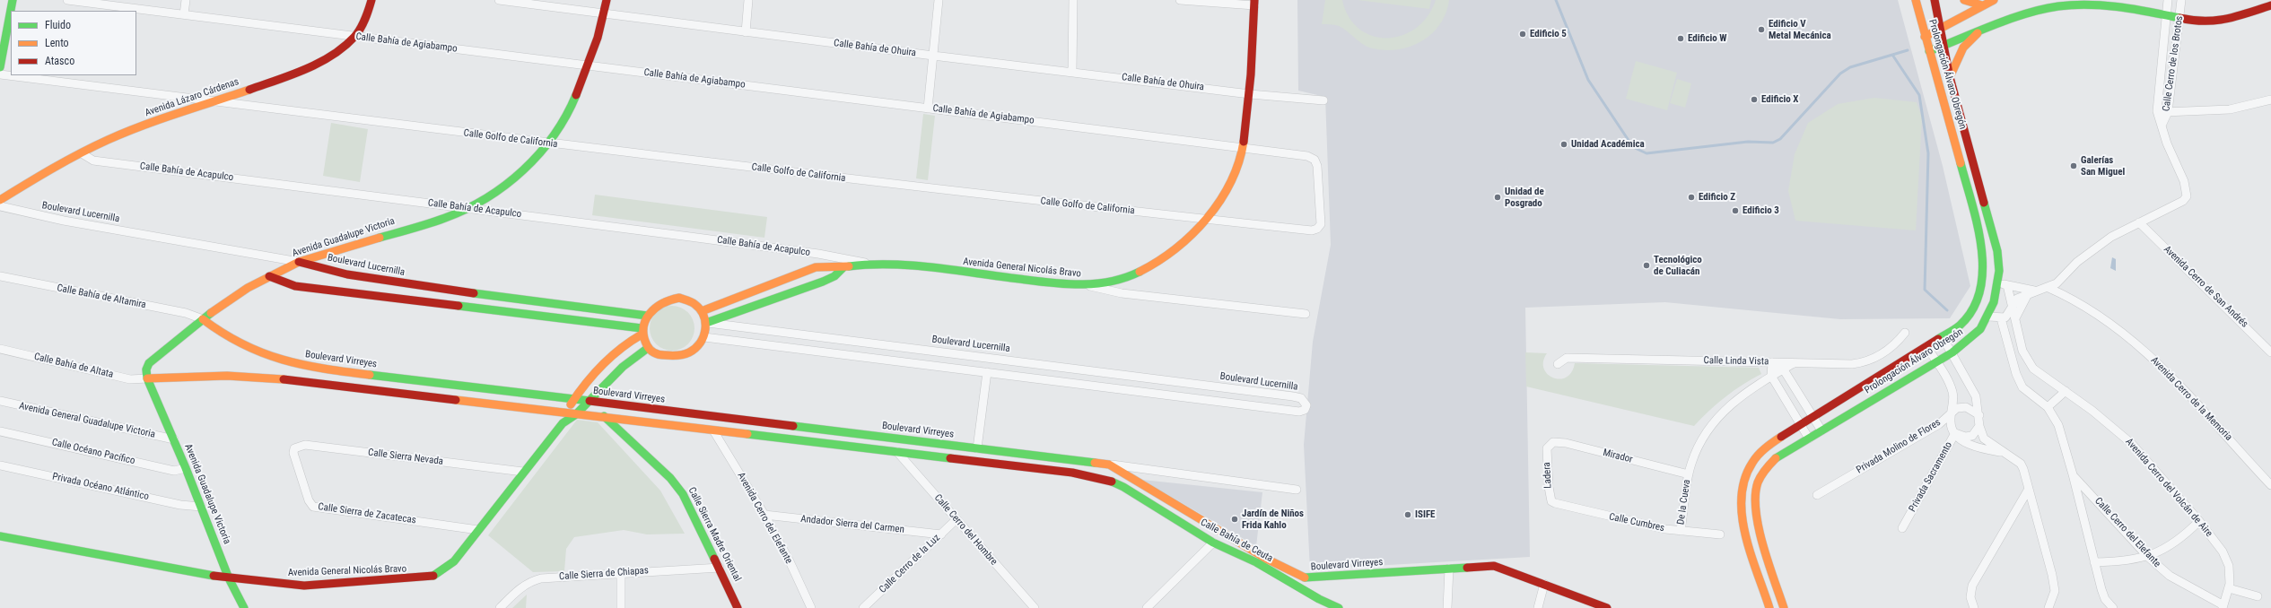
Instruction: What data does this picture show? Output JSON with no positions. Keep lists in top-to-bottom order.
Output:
{
  "streets": {
    "street": [
      "Calle Bahía de Agiabampo",
      "Calle Bahía de Ohuira",
      "Calle Cerro de los Brotos",
      "Prolongación Álvaro Obregón",
      "Avenida Lázaro Cárdenas",
      "Calle Golfo de California",
      "Calle Bahía de Acapulco",
      "Boulevard Lucernilla",
      "Avenida Guadalupe Victoria",
      "Avenida General Nicolás Bravo",
      "Avenida Cerro de San Andrés",
      "Calle Bahía de Altamira",
      "Boulevard Virreyes",
      "Calle Linda Vista",
      "Calle Bahía de Altata",
      "Avenida Cerro de la Memoria",
      "Avenida General Guadalupe Victoria",
      "Privada Molino de Flores",
      "Calle Océano Pacífico",
      "Mirador",
      "Calle Sierra Nevada",
      "Ladera",
      "Privada Sacramento",
      "Privada Océano Atlántico",
      "Avenida Cerro del Volcán de Aire",
      "De la Cueva",
      "Calle Sierra de Zacatecas",
      "Avenida Cerro del Elefante",
      "Calle Cumbres",
      "Andador Sierra del Carmen",
      "Calle Cerro del Hombre",
      "Calle Cerro del Elefante",
      "Calle Sierra Madre Oriental",
      "Calle Bahía de Ceuta",
      "Calle Cerro de la Luz",
      "Calle Sierra de Chiapas"
    ]
  },
  "crossings": [
    ["Calle Bahía de Agiabampo", "Avenida Lázaro Cárdenas"],
    ["Calle Bahía de Agiabampo", "Calle Golfo de California"],
    ["Calle Bahía de Agiabampo", "Avenida Guadalupe Victoria"],
    ["Calle Bahía de Agiabampo", "Avenida General Nicolás Bravo"],
    ["Calle Bahía de Ohuira", "Avenida Guadalupe Victoria"],
    ["Calle Bahía de Ohuira", "Avenida General Nicolás Bravo"],
    ["Calle Cerro de los Brotos", "Prolongación Álvaro Obregón"],
    ["Calle Cerro de los Brotos", "Avenida Cerro de San Andrés"],
    ["Calle Cerro de los Brotos", "Avenida Cerro de la Memoria"],
    ["Calle Cerro de los Brotos", "Avenida Cerro del Volcán de Aire"],
    ["Avenida Lázaro Cárdenas", "Calle Golfo de California"],
    ["Avenida Lázaro Cárdenas", "Calle Bahía de Acapulco"],
    ["Calle Golfo de California", "Avenida Guadalupe Victoria"],
    ["Calle Golfo de California", "Avenida General Nicolás Bravo"],
    ["Calle Bahía de Acapulco", "Avenida Guadalupe Victoria"],
    ["Calle Bahía de Acapulco", "Avenida General Nicolás Bravo"],
    ["Boulevard Lucernilla", "Avenida Guadalupe Victoria"],
    ["Boulevard Lucernilla", "Avenida General Nicolás Bravo"],
    ["Avenida Guadalupe Victoria", "Avenida General Nicolás Bravo"],
    ["Avenida Guadalupe Victoria", "Calle Bahía de Altamira"],
    ["Avenida Guadalupe Victoria", "Boulevard Virreyes"],
    ["Avenida Guadalupe Victoria", "Calle Bahía de Altata"],
    ["Avenida Guadalupe Victoria", "Avenida General Guadalupe Victoria"],
    ["Avenida Guadalupe Victoria", "Calle Océano Pacífico"],
    ["Avenida Guadalupe Victoria", "Privada Océano Atlántico"],
    ["Avenida General Nicolás Bravo", "Boulevard Virreyes"],
    ["Avenida General Nicolás Bravo", "Calle Sierra Nevada"],
    ["Avenida General Nicolás Bravo", "Calle Sierra de Zacatecas"],
    ["Avenida General Nicolás Bravo", "Calle Sierra Madre Oriental"],
    ["Calle Bahía de Altamira", "Boulevard Virreyes"],
    ["Boulevard Virreyes", "Calle Sierra Madre Oriental"],
    ["Calle Linda Vista", "De la Cueva"],
    ["Privada Molino de Flores", "Privada Sacramento"],
    ["Mirador", "Ladera"],
    ["Mirador", "De la Cueva"],
    ["Calle Sierra Nevada", "Calle Sierra de Zacatecas"],
    ["Ladera", "Calle Cumbres"],
    ["Avenida Cerro del Volcán de Aire", "Calle Cerro del Elefante"],
    ["De la Cueva", "Calle Cumbres"],
    ["Avenida Cerro del Elefante", "Andador Sierra del Carmen"],
    ["Andador Sierra del Carmen", "Calle Cerro de la Luz"],
    ["Calle Cerro del Hombre", "Calle Bahía de Ceuta"],
    ["Calle Cerro del Hombre", "Calle Cerro de la Luz"],
    ["Calle Sierra Madre Oriental", "Calle Sierra de Chiapas"]
  ],
  "places": [
    "Edificio V Metal Mecánica",
    "Edificio 5",
    "Edificio W",
    "Edificio X",
    "Unidad Académica",
    "Galerías San Miguel",
    "Unidad de Posgrado",
    "Edificio Z",
    "Edificio 3",
    "Tecnológico de Culiacán",
    "ISIFE",
    "Jardín de Niños Frida Kahlo"
  ],
  "legend": ["Fluido", "Lento", "Atasco"]
}
